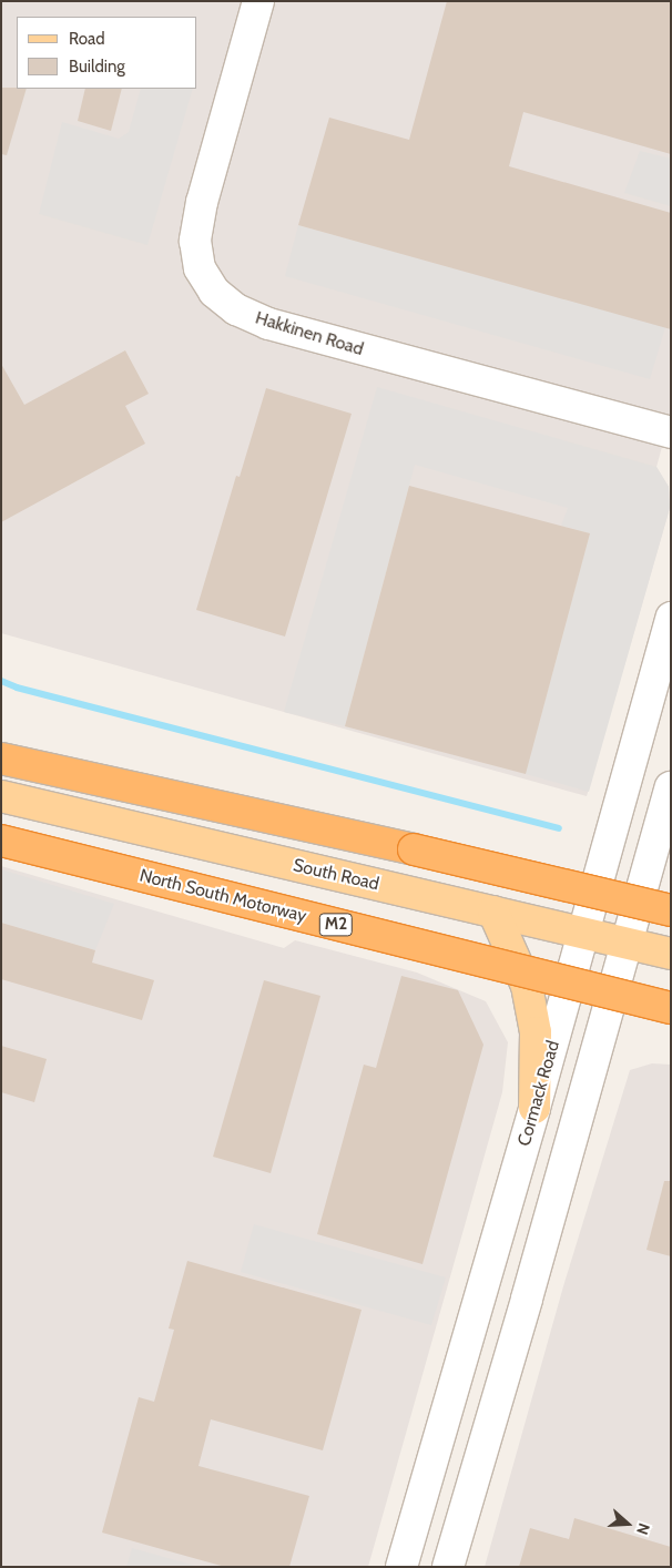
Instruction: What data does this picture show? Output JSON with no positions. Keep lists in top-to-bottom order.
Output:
{
  "streets": {
    "highway": ["North South Motorway", "M2"],
    "main road": ["South Road"],
    "street": ["Hakkinen Road", "Cormack Road"]
  },
  "crossings": [
    ["South Road", "Cormack Road"]
  ],
  "legend": ["Road", "Building"],
  "north": "right"
}
